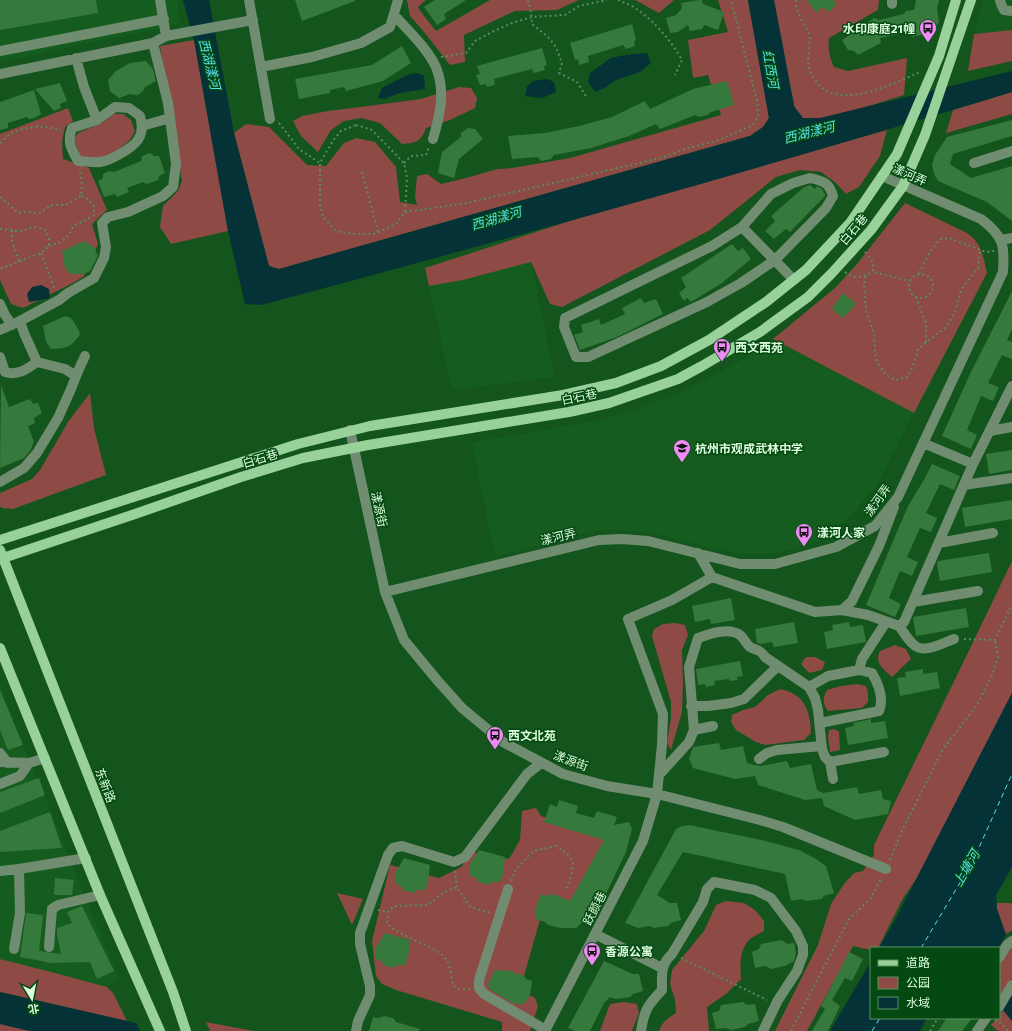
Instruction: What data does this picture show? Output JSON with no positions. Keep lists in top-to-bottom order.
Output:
{
  "streets": {
    "main road": ["白石巷", "东新路"],
    "street": ["漾河弄", "漾源街", "跃颜巷"]
  },
  "crossings": [
    ["漾河弄", "白石巷"],
    ["漾河弄", "漾源街"],
    ["白石巷", "漾源街"],
    ["白石巷", "东新路"],
    ["漾源街", "跃颜巷"]
  ],
  "water": ["西湖漾河", "红西河", "上塘河"],
  "places": {
    "bus stop": [
      "水印康庭21幢",
      "西文西苑",
      "漾河人家",
      "西文北苑",
      "香源公寓"
    ],
    "school or university": ["杭州市观成武林中学"]
  },
  "legend": ["道路", "公园", "水域"],
  "north": "bottom"
}
